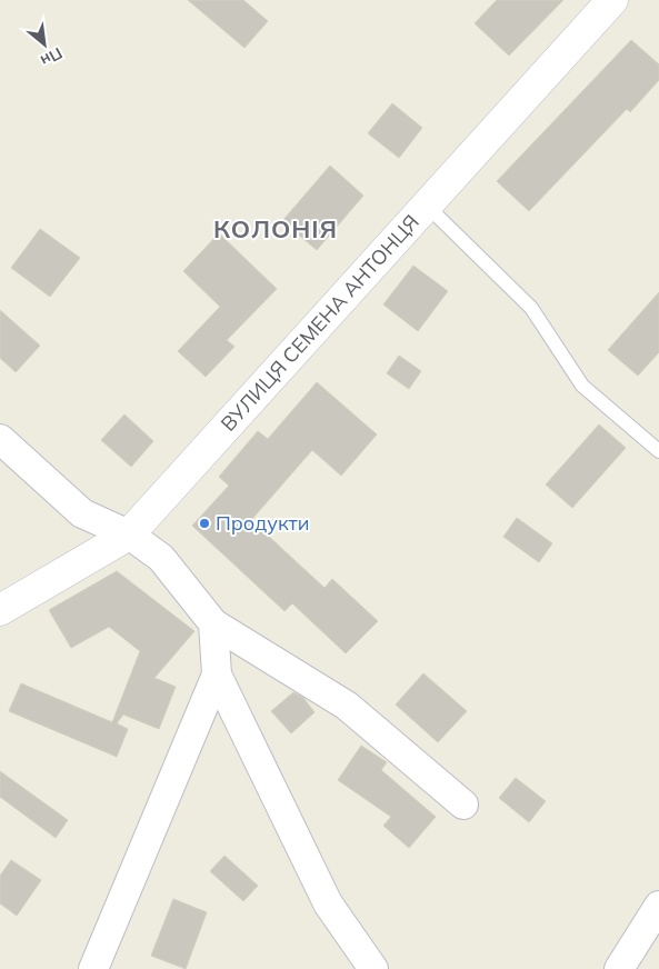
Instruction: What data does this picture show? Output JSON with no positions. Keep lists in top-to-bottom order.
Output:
{
  "streets": {
    "street": ["ВУЛИЦЯ СЕМЕНА АНТОНЦЯ"]
  },
  "districts": ["КОЛОНІЯ"],
  "places": ["Продукти"],
  "north": "bottom right"
}
